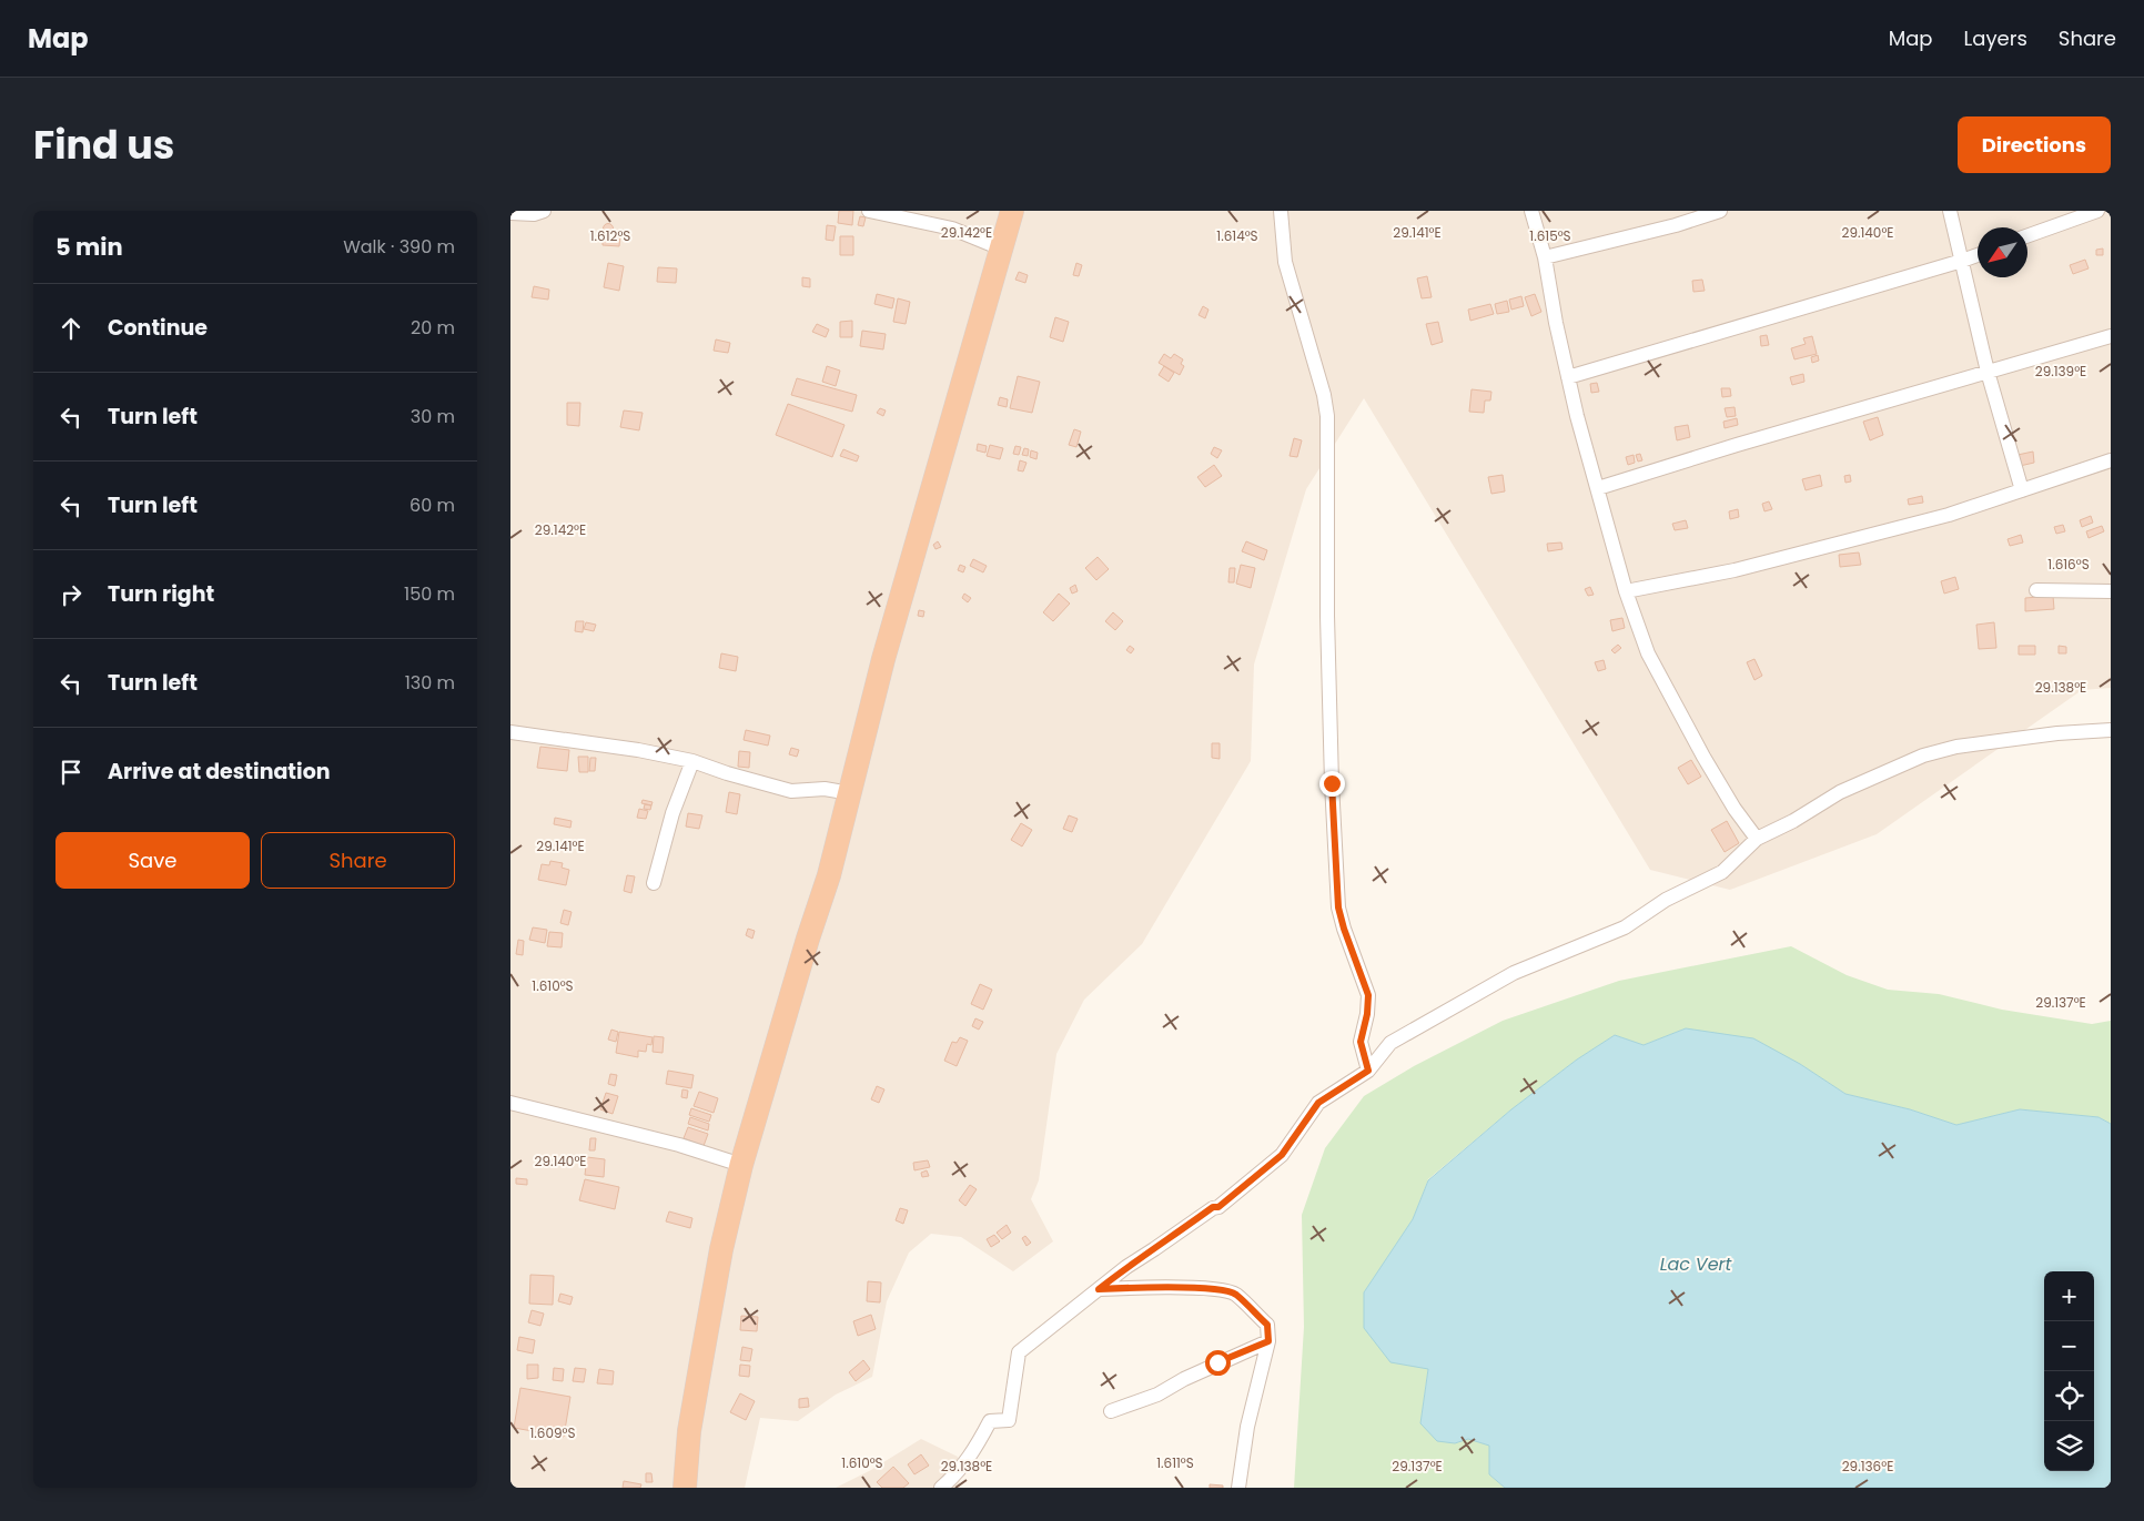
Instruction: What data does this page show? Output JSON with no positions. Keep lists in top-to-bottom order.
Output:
{
  "water": ["Lac Vert"],
  "north": "bottom left",
  "page": {
    "header": "Map",
    "nav": ["Map", "Layers", "Share"],
    "title": "Find us",
    "buttons": [
      "Directions",
      ["Save", "Share"]
    ],
    "heading": ["5 min", "Walk · 390 m"],
    "list": [
      ["Continue", "20 m"],
      ["Turn left", "30 m"],
      ["Turn left", "60 m"],
      ["Turn right", "150 m"],
      ["Turn left", "130 m"],
      "Arrive at destination"
    ],
    "map_buttons": ["+", "−"]
  },
  "coordinates": [
    "29.142°E",
    "29.140°E",
    "29.141°E",
    "1.612°S",
    "1.614°S",
    "1.615°S",
    "29.139°E",
    "1.616°S",
    "29.138°E",
    "1.610°S",
    "29.137°E",
    "1.609°S",
    "1.611°S",
    "29.136°E"
  ]
}
